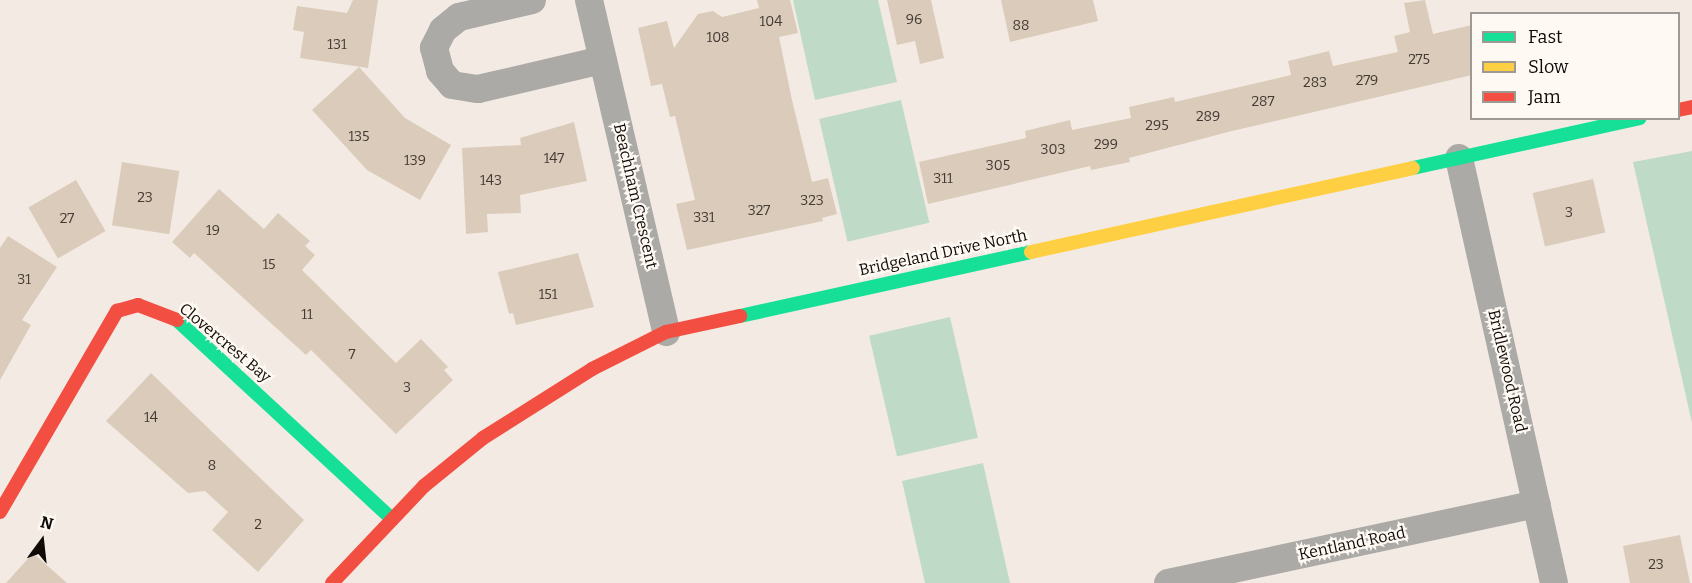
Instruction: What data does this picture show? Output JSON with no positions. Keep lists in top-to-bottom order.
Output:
{
  "streets": {
    "street": [
      "Beachham Crescent",
      "Bridgeland Drive North",
      "Clovercrest Bay",
      "Bridlewood Road",
      "Kentland Road"
    ]
  },
  "crossings": [
    ["Beachham Crescent", "Bridgeland Drive North"],
    ["Bridgeland Drive North", "Clovercrest Bay"],
    ["Bridgeland Drive North", "Bridlewood Road"],
    ["Bridlewood Road", "Kentland Road"]
  ],
  "house_numbers": [
    "96",
    "104",
    "88",
    "108",
    "131",
    "275",
    "279",
    "283",
    "287",
    "289",
    "295",
    "135",
    "299",
    "303",
    "147",
    "139",
    "305",
    "311",
    "143",
    "23",
    "323",
    "327",
    "3",
    "331",
    "27",
    "19",
    "15",
    "31",
    "151",
    "11",
    "7",
    "3",
    "14",
    "8",
    "2",
    "23"
  ],
  "legend": ["Fast", "Slow", "Jam"],
  "north": "top"
}
